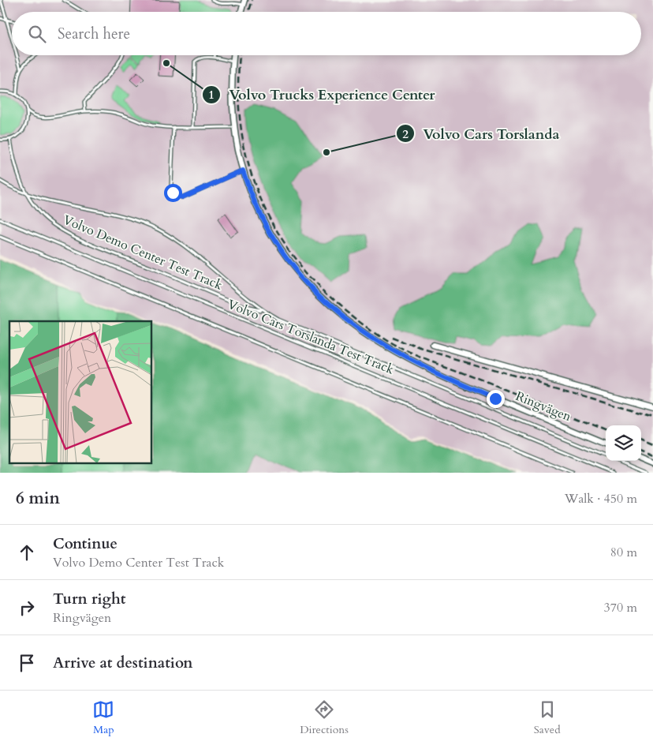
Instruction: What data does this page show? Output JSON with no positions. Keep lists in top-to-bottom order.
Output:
{
  "streets": {
    "street": ["Ringvägen"],
    "lane": ["Volvo Demo Center Test Track", "Volvo Cars Torslanda Test Track"]
  },
  "places": ["Volvo Trucks Experience Center", "Volvo Cars Torslanda"],
  "page": {
    "search": "Search here",
    "heading": ["6 min", "Walk · 450 m"],
    "list": [
      ["Continue", "Volvo Demo Center Test Track", "80 m"],
      ["Turn right", "Ringvägen", "370 m"],
      "Arrive at destination"
    ],
    "nav": ["Map", "Directions", "Saved"]
  }
}
